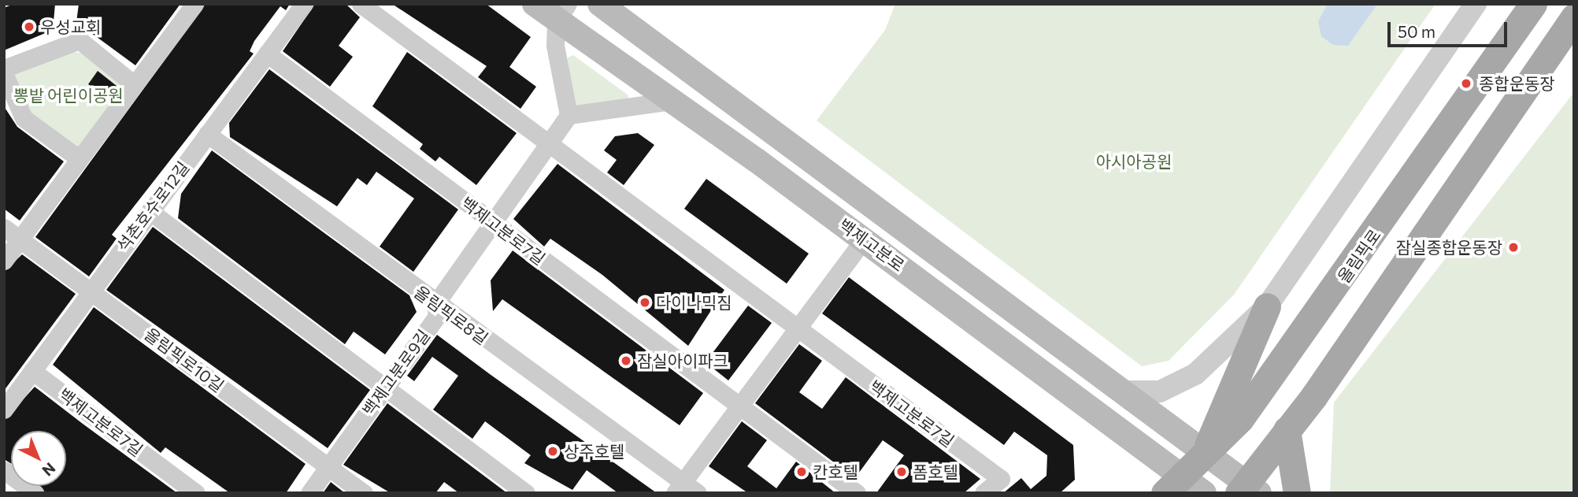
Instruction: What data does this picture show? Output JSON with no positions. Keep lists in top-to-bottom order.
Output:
{
  "streets": {
    "main road": ["백제고분로", "올림픽로"],
    "street": [
      "석촌호수로12길",
      "백제고분로7길",
      "올림픽로8길",
      "올림픽로10길",
      "백제고분로9길"
    ]
  },
  "crossings": [
    ["석촌호수로12길", "백제고분로7길"],
    ["석촌호수로12길", "올림픽로8길"],
    ["석촌호수로12길", "올림픽로10길"],
    ["백제고분로7길", "백제고분로9길"],
    ["백제고분로", "올림픽로"],
    ["올림픽로8길", "백제고분로9길"],
    ["올림픽로10길", "백제고분로9길"]
  ],
  "parks": ["뽕밭 어린이공원", "아시아공원"],
  "places": [
    "우성교회",
    "종합운동장",
    "잠실종합운동장",
    "다이나믹짐",
    "잠실아이파크",
    "상주호텔",
    "칸호텔",
    "폼호텔"
  ],
  "scale_bar": "50 m",
  "north": "bottom right"
}
